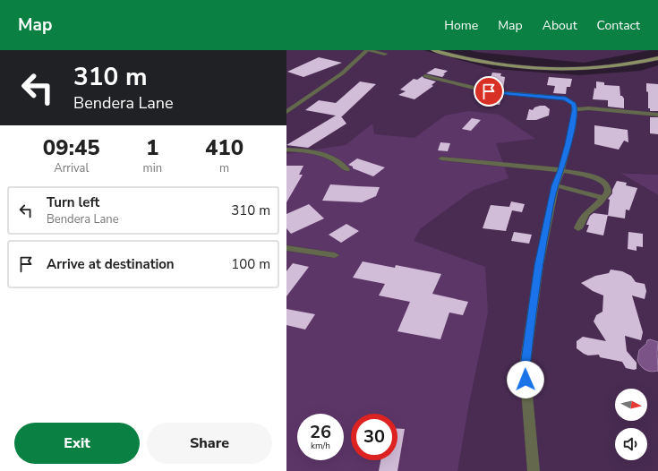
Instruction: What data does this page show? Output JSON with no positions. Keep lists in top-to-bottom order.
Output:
{
  "north": "right",
  "page": {
    "header": "Map",
    "nav": [
      "Home",
      "Map",
      "About",
      "Contact"
    ],
    "turn": ["310 m", "Bendera Lane"],
    "eta": [
      "09:45",
      "Arrival",
      "1",
      "min",
      "410",
      "m"
    ],
    "list": [
      {
        "name": "Turn left",
        "note": "Bendera Lane",
        "value": "310 m"
      },
      {
        "name": "Arrive at destination",
        "value": "100 m"
      }
    ],
    "speed": "26 km/h",
    "limit": "30",
    "buttons": ["Exit", "Share"]
  }
}
